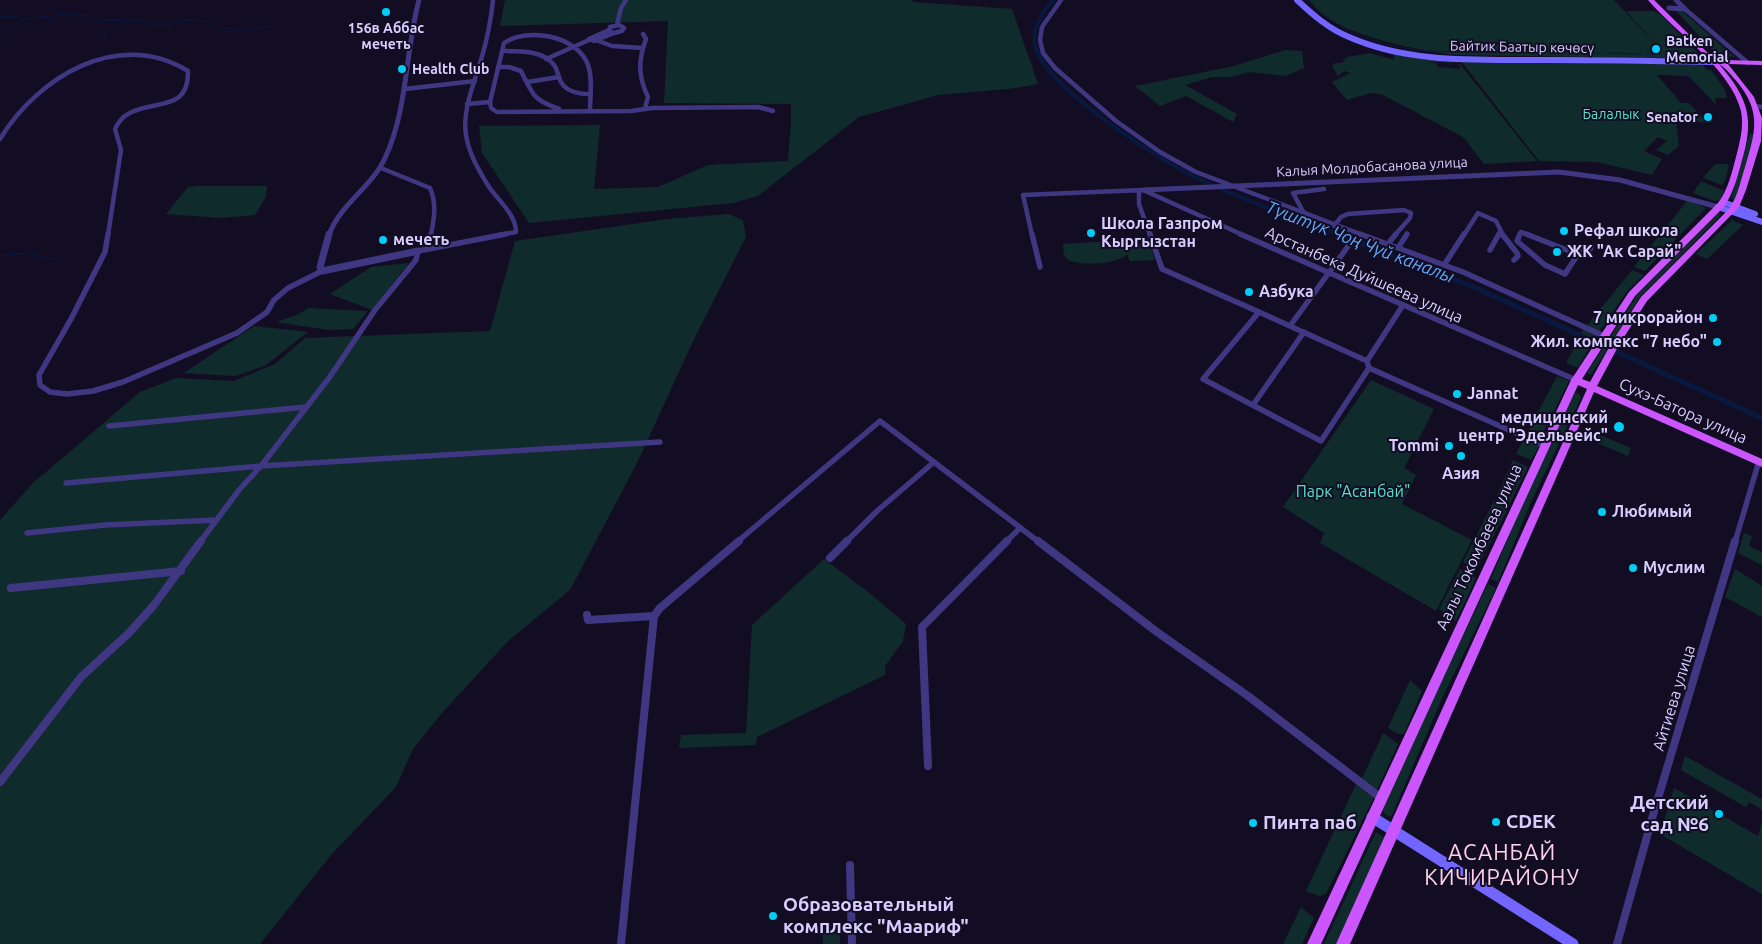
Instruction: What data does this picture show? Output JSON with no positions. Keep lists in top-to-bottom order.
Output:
{
  "streets": {
    "main road": ["Байтик Баатыр көчөсү", "Сухэ-Батора улица", "Аалы Токомбаева улица"],
    "street": ["Калыя Молдобасанова улица", "Арстанбека Дуйшеева улица", "Айтиева улица"]
  },
  "crossings": [
    ["Байтик Баатыр көчөсү", "Аалы Токомбаева улица"],
    ["Калыя Молдобасанова улица", "Арстанбека Дуйшеева улица"],
    ["Калыя Молдобасанова улица", "Аалы Токомбаева улица"],
    ["Арстанбека Дуйшеева улица", "Сухэ-Батора улица"],
    ["Арстанбека Дуйшеева улица", "Аалы Токомбаева улица"],
    ["Сухэ-Батора улица", "Аалы Токомбаева улица"],
    ["Сухэ-Батора улица", "Айтиева улица"]
  ],
  "districts": ["АСАНБАЙ КИЧИРАЙОНУ"],
  "water": ["Түштүк Чоң Чүй каналы"],
  "parks": ["Балалык", "Парк \"Асанбай\""],
  "places": [
    "156в Аббас мечеть",
    "Batken Memorial",
    "Health Club",
    "Senator",
    "Рефал школа",
    "Школа Газпром Кыргызстан",
    "мечеть",
    "ЖК \"Ак Сарай\"",
    "Азбука",
    "7 микрорайон",
    "Жил. компекс \"7 небо\"",
    "Jannat",
    "медицинский центр \"Эдельвейс\"",
    "Tommi",
    "Азия",
    "Любимый",
    "Муслим",
    "Детский сад №6",
    "CDEK",
    "Пинта паб",
    "Образовательный комплекс \"Маариф\""
  ]
}
